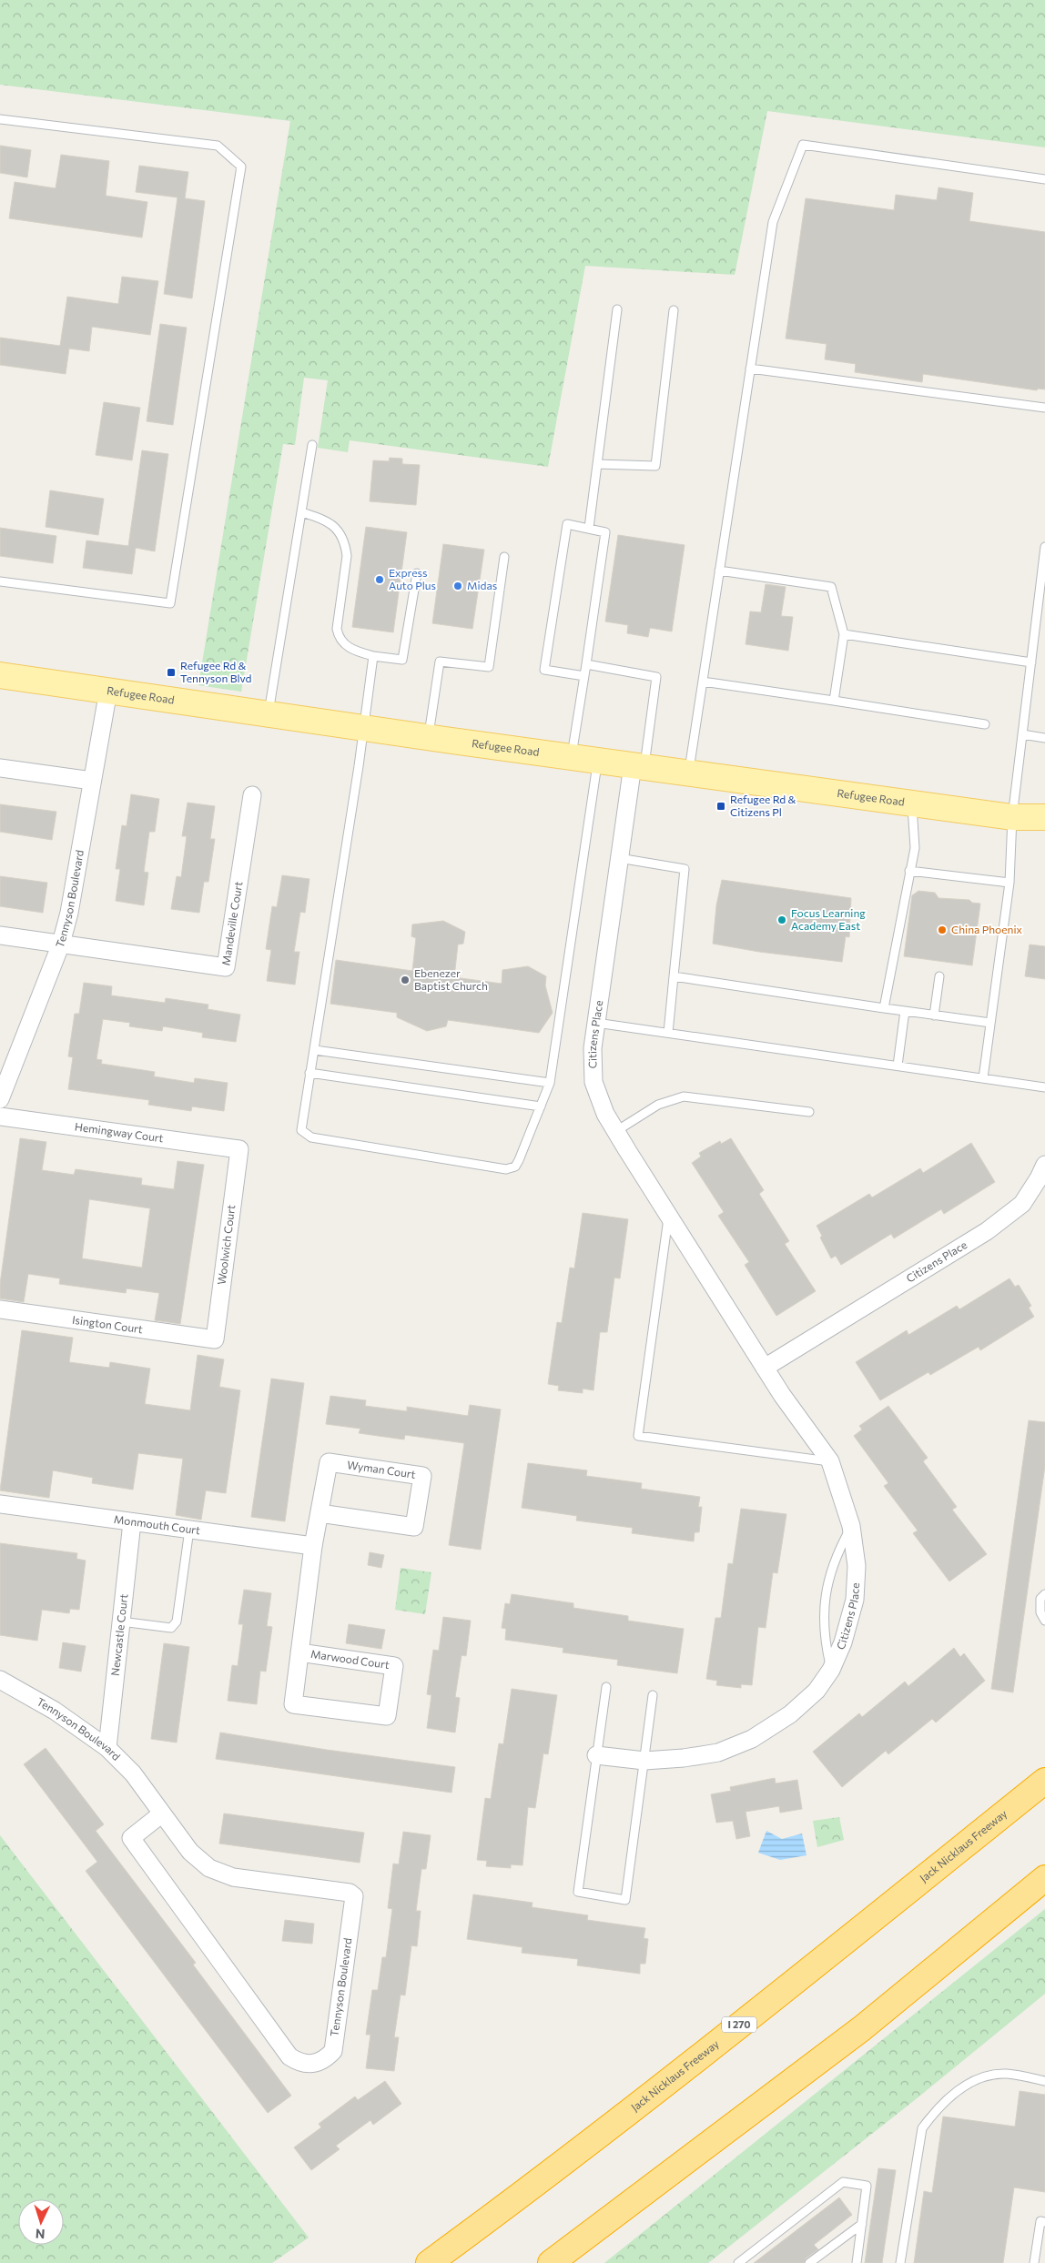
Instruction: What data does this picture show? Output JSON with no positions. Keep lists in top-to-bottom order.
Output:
{
  "streets": {
    "highway": ["Jack Nicklaus Freeway", "I 270"],
    "main road": ["Refugee Road"],
    "street": [
      "Tennyson Boulevard",
      "Mandeville Court",
      "Citizens Place",
      "Hemingway Court",
      "Woolwich Court",
      "Isington Court",
      "Wyman Court",
      "Monmouth Court",
      "Newcastle Court",
      "Marwood Court"
    ]
  },
  "crossings": [
    ["Refugee Road", "Tennyson Boulevard"],
    ["Refugee Road", "Citizens Place"],
    ["Tennyson Boulevard", "Mandeville Court"],
    ["Tennyson Boulevard", "Newcastle Court"],
    ["Hemingway Court", "Woolwich Court"],
    ["Woolwich Court", "Isington Court"],
    ["Wyman Court", "Monmouth Court"],
    ["Wyman Court", "Marwood Court"],
    ["Monmouth Court", "Newcastle Court"],
    ["Monmouth Court", "Marwood Court"]
  ],
  "places": {
    "other": [
      "Express Auto Plus",
      "Midas",
      "Focus Learning Academy East",
      "China Phoenix",
      "Ebenezer Baptist Church"
    ],
    "transit": ["Refugee Rd & Tennyson Blvd", "Refugee Rd & Citizens Pl"]
  },
  "north": "bottom"
}
